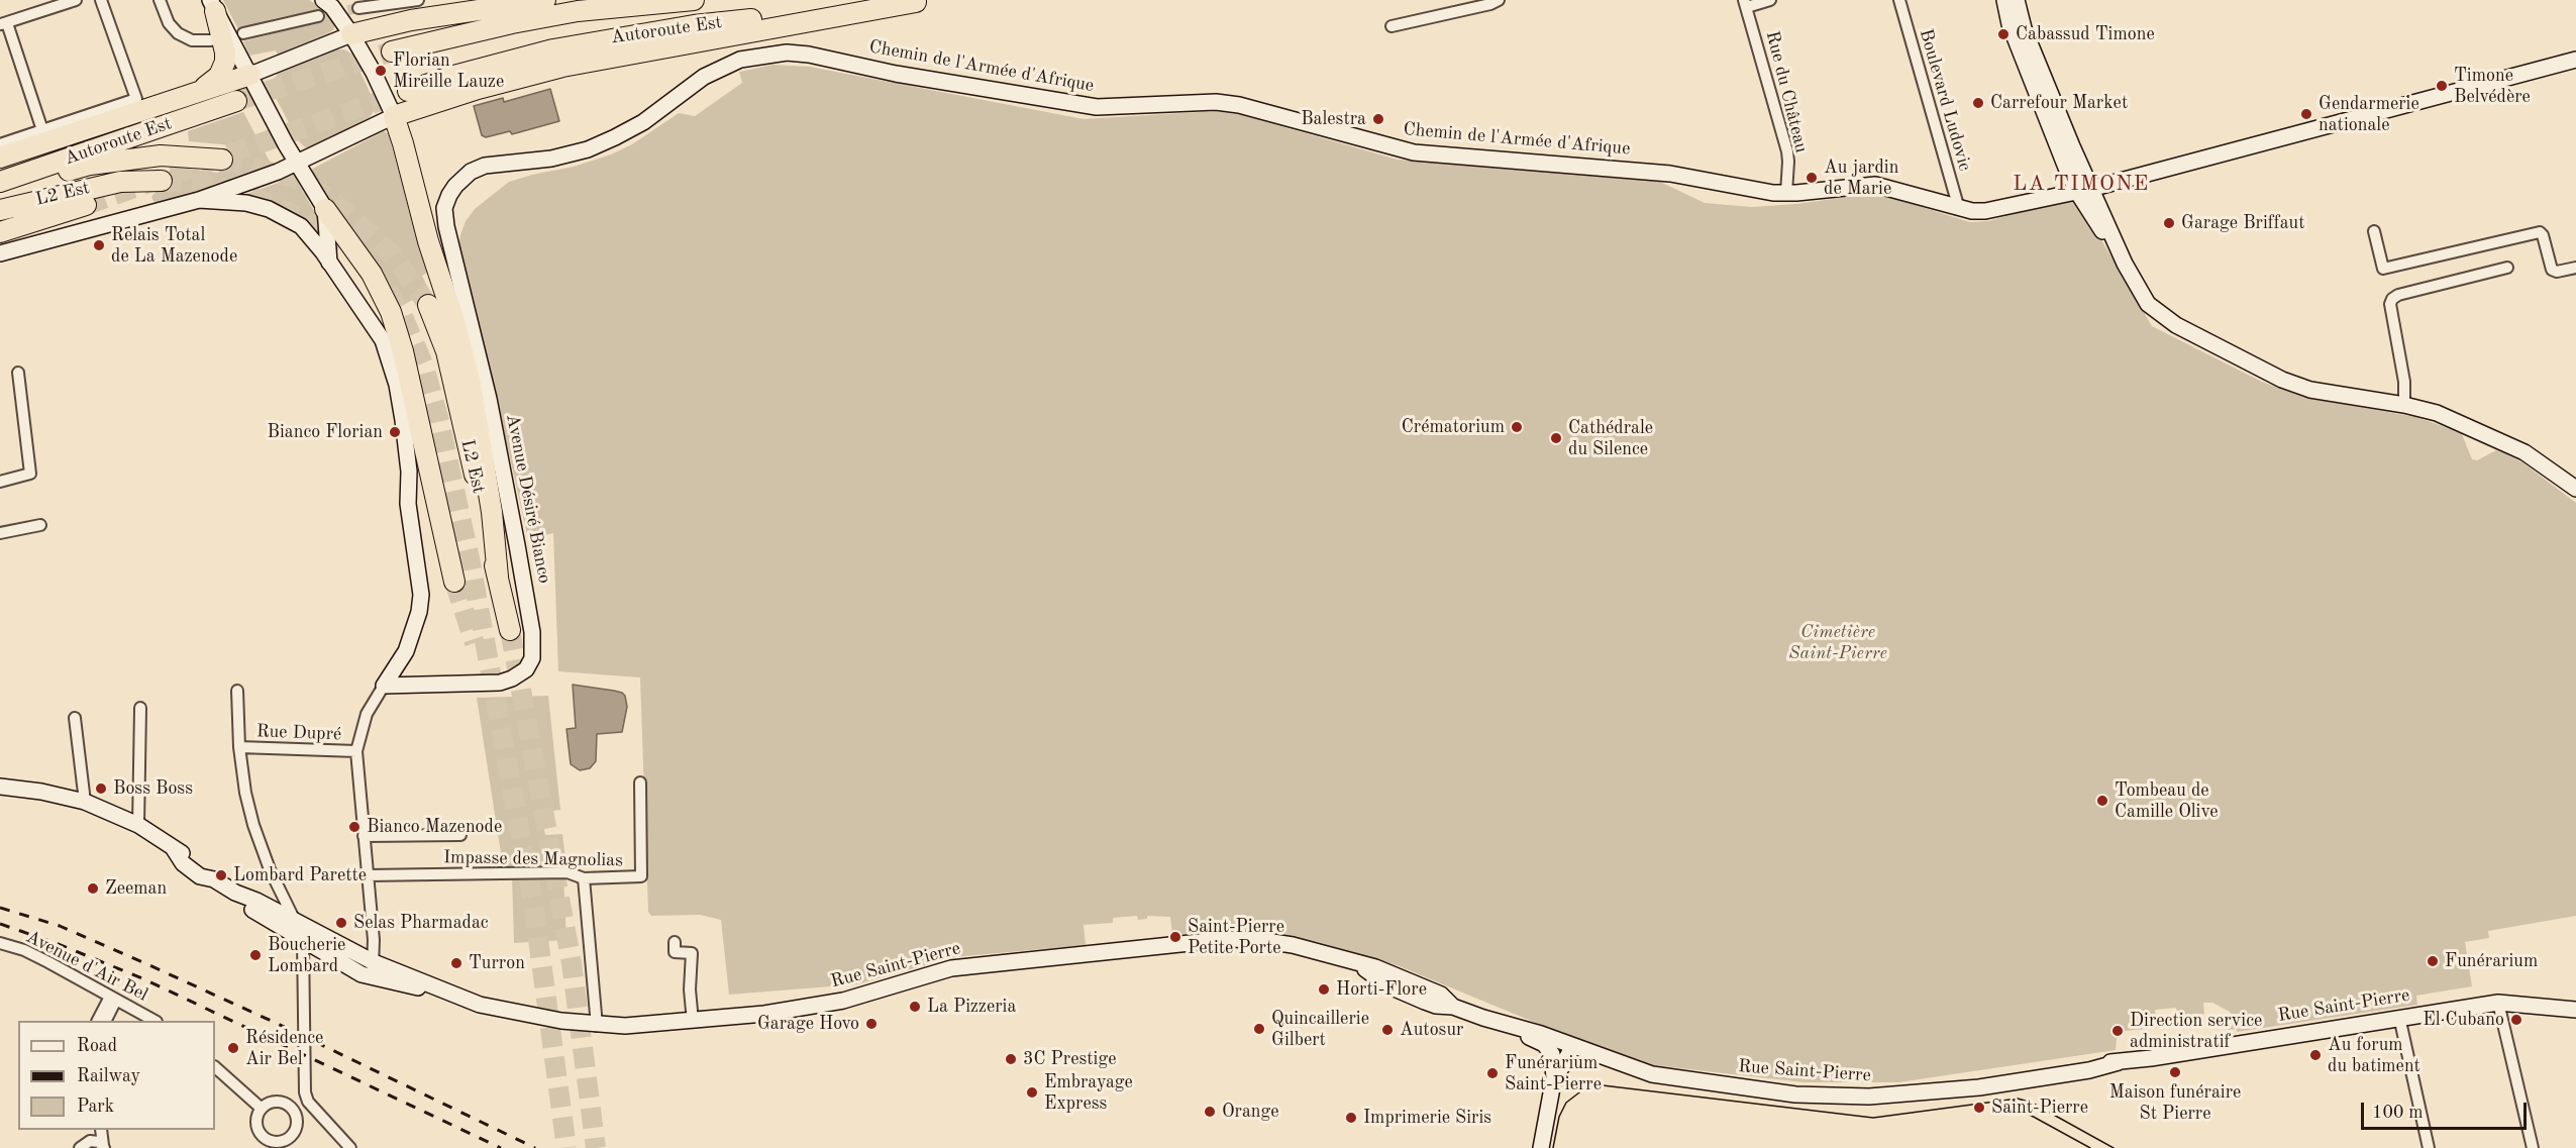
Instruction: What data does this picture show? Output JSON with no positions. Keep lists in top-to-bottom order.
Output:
{
  "streets": {
    "highway": ["Autoroute Est", "L2 Est"],
    "street": [
      "Chemin de l'Armée d'Afrique",
      "Rue du Château",
      "Boulevard Ludovic",
      "Avenue Désiré Bianco",
      "Rue Dupré",
      "Impasse des Magnolias",
      "Rue Saint-Pierre",
      "Avenue d'Air Bel"
    ]
  },
  "crossings": [
    ["Chemin de l'Armée d'Afrique", "Rue du Château"],
    ["Chemin de l'Armée d'Afrique", "Boulevard Ludovic"],
    ["Chemin de l'Armée d'Afrique", "Avenue Désiré Bianco"]
  ],
  "districts": ["LA TIMONE"],
  "parks": ["Cimetière Saint-Pierre"],
  "places": [
    "Cabassud Timone",
    "Florian Mireille Lauze",
    "Timone Belvédère",
    "Carrefour Market",
    "Gendarmerie nationale",
    "Balestra",
    "Au jardin de Marie",
    "Garage Briffaut",
    "Relais Total de La Mazenode",
    "Crématorium",
    "Bianco Florian",
    "Cathédrale du Silence",
    "Boss Boss",
    "Tombeau de Camille Olive",
    "Bianco Mazenode",
    "Lombard Parette",
    "Zeeman",
    "Selas Pharmadac",
    "Saint-Pierre Petite Porte",
    "Boucherie Lombard",
    "Funérarium",
    "Turron",
    "Horti-Flore",
    "La Pizzeria",
    "El Cubano",
    "Garage Hovo",
    "Quincaillerie Gilbert",
    "Autosur",
    "Direction service administratif",
    "Résidence Air Bel",
    "Au forum du batiment",
    "3C Prestige",
    "Maison funéraire St Pierre",
    "Funérarium Saint-Pierre",
    "Embrayage Express",
    "Saint-Pierre",
    "Orange",
    "Imprimerie Siris"
  ],
  "legend": ["Road", "Railway", "Park"],
  "scale_bar": "100 m"
}
